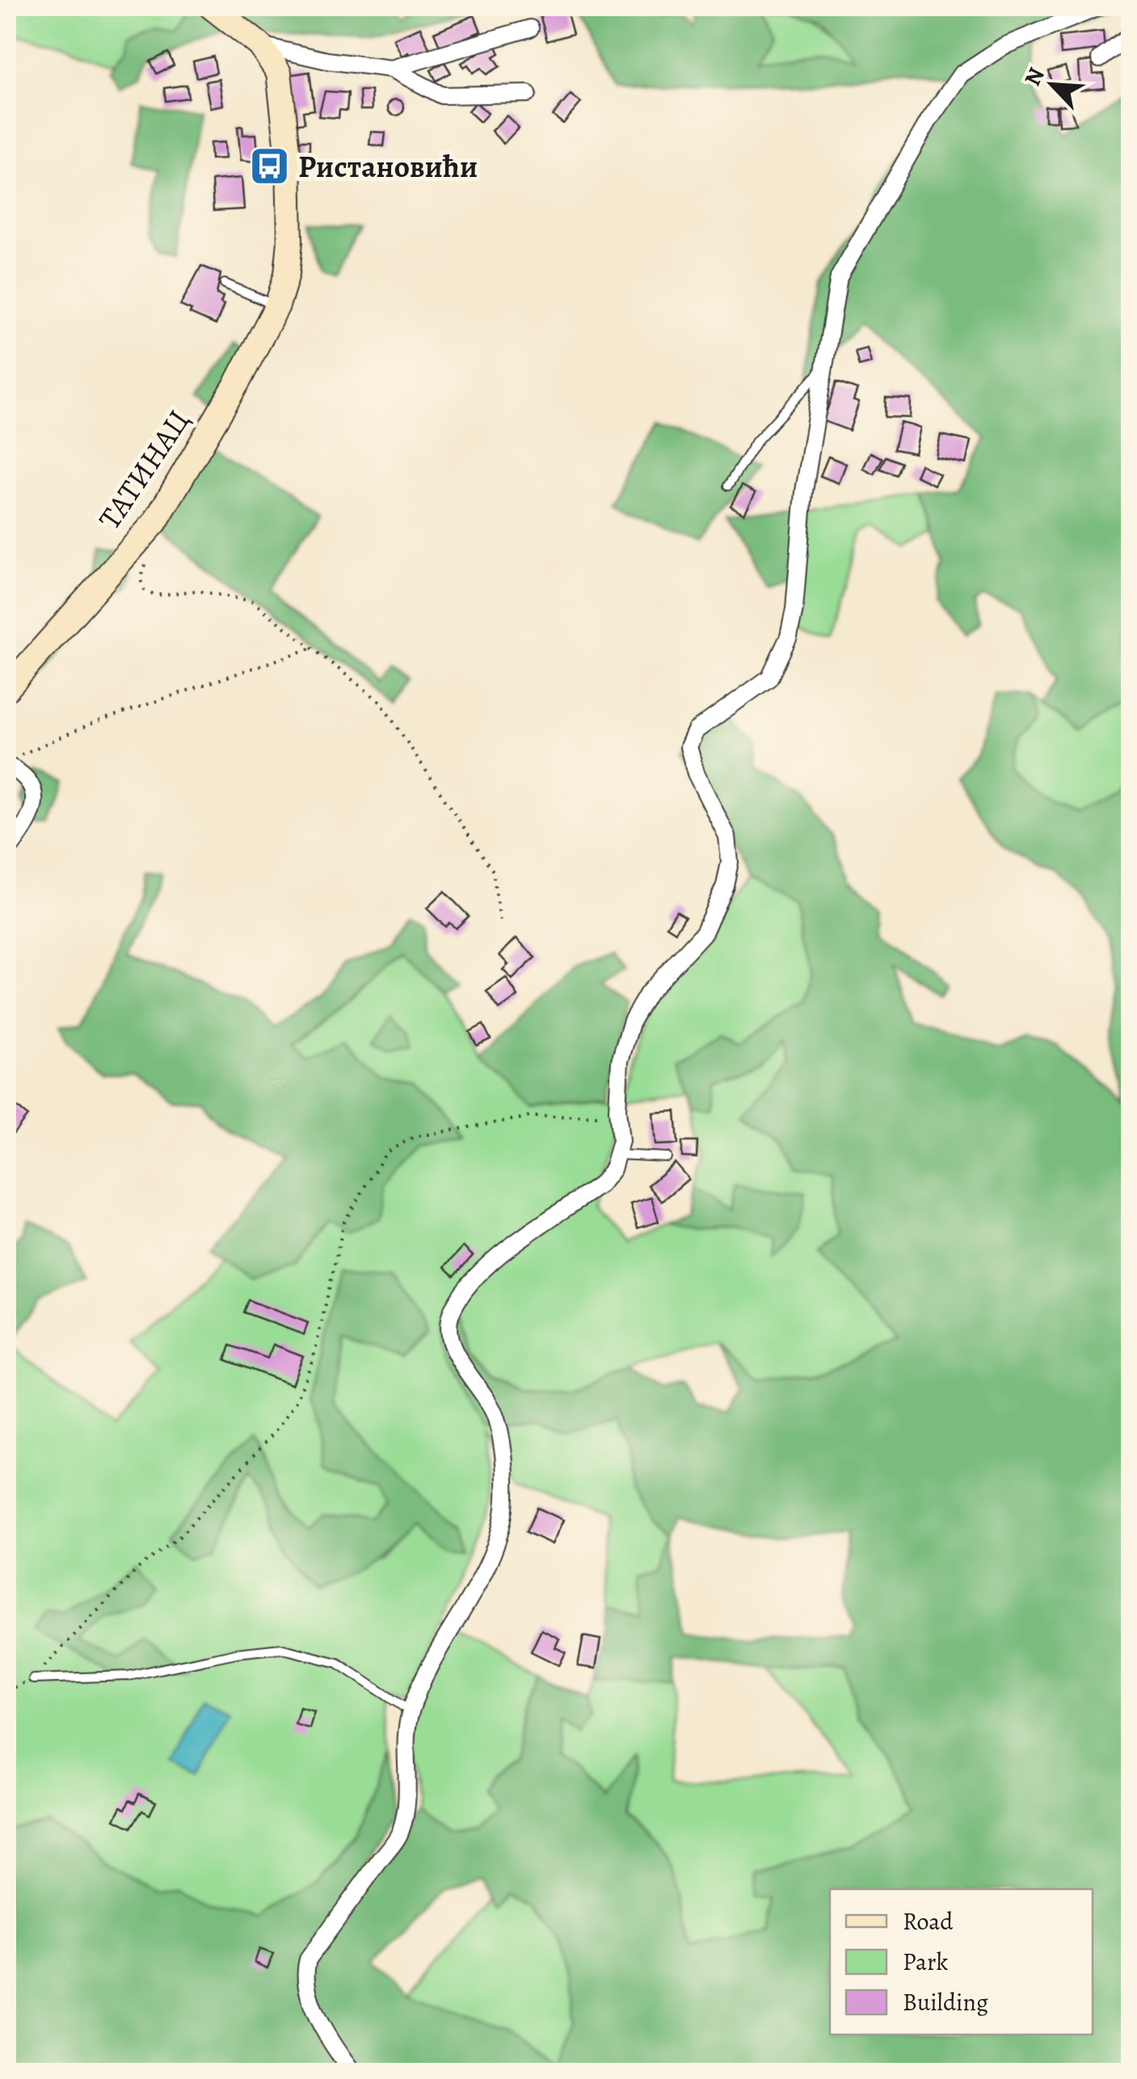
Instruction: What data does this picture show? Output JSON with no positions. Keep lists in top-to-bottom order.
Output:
{
  "streets": {
    "street": ["ТАТИНАЦ"]
  },
  "places": {
    "bus stop": ["Ристановићи"]
  },
  "legend": ["Road", "Park", "Building"],
  "north": "top left"
}
